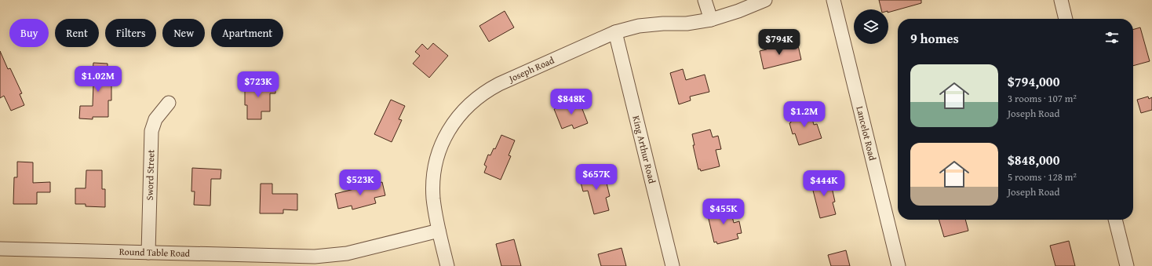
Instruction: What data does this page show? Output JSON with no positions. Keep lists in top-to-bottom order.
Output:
{
  "streets": {
    "street": [
      "Joseph Road",
      "Lancelot Road",
      "King Arthur Road",
      "Sword Street",
      "Round Table Road"
    ]
  },
  "crossings": [
    ["Joseph Road", "King Arthur Road"],
    ["Joseph Road", "Round Table Road"],
    ["Sword Street", "Round Table Road"]
  ],
  "page": {
    "chip": [
      "Buy",
      "Rent",
      "Filters",
      "New",
      "Apartment"
    ],
    "heading": "9 homes",
    "price": [
      "$794K",
      "$1.02M",
      "$723K",
      "$848K",
      "$1.2M",
      "$657K",
      "$523K",
      "$444K",
      "$455K"
    ],
    "list": [
      {
        "name": "$794,000",
        "note": "3 rooms · 107 m² · Joseph Road"
      },
      {
        "name": "$848,000",
        "note": "5 rooms · 128 m² · Joseph Road"
      }
    ]
  }
}
